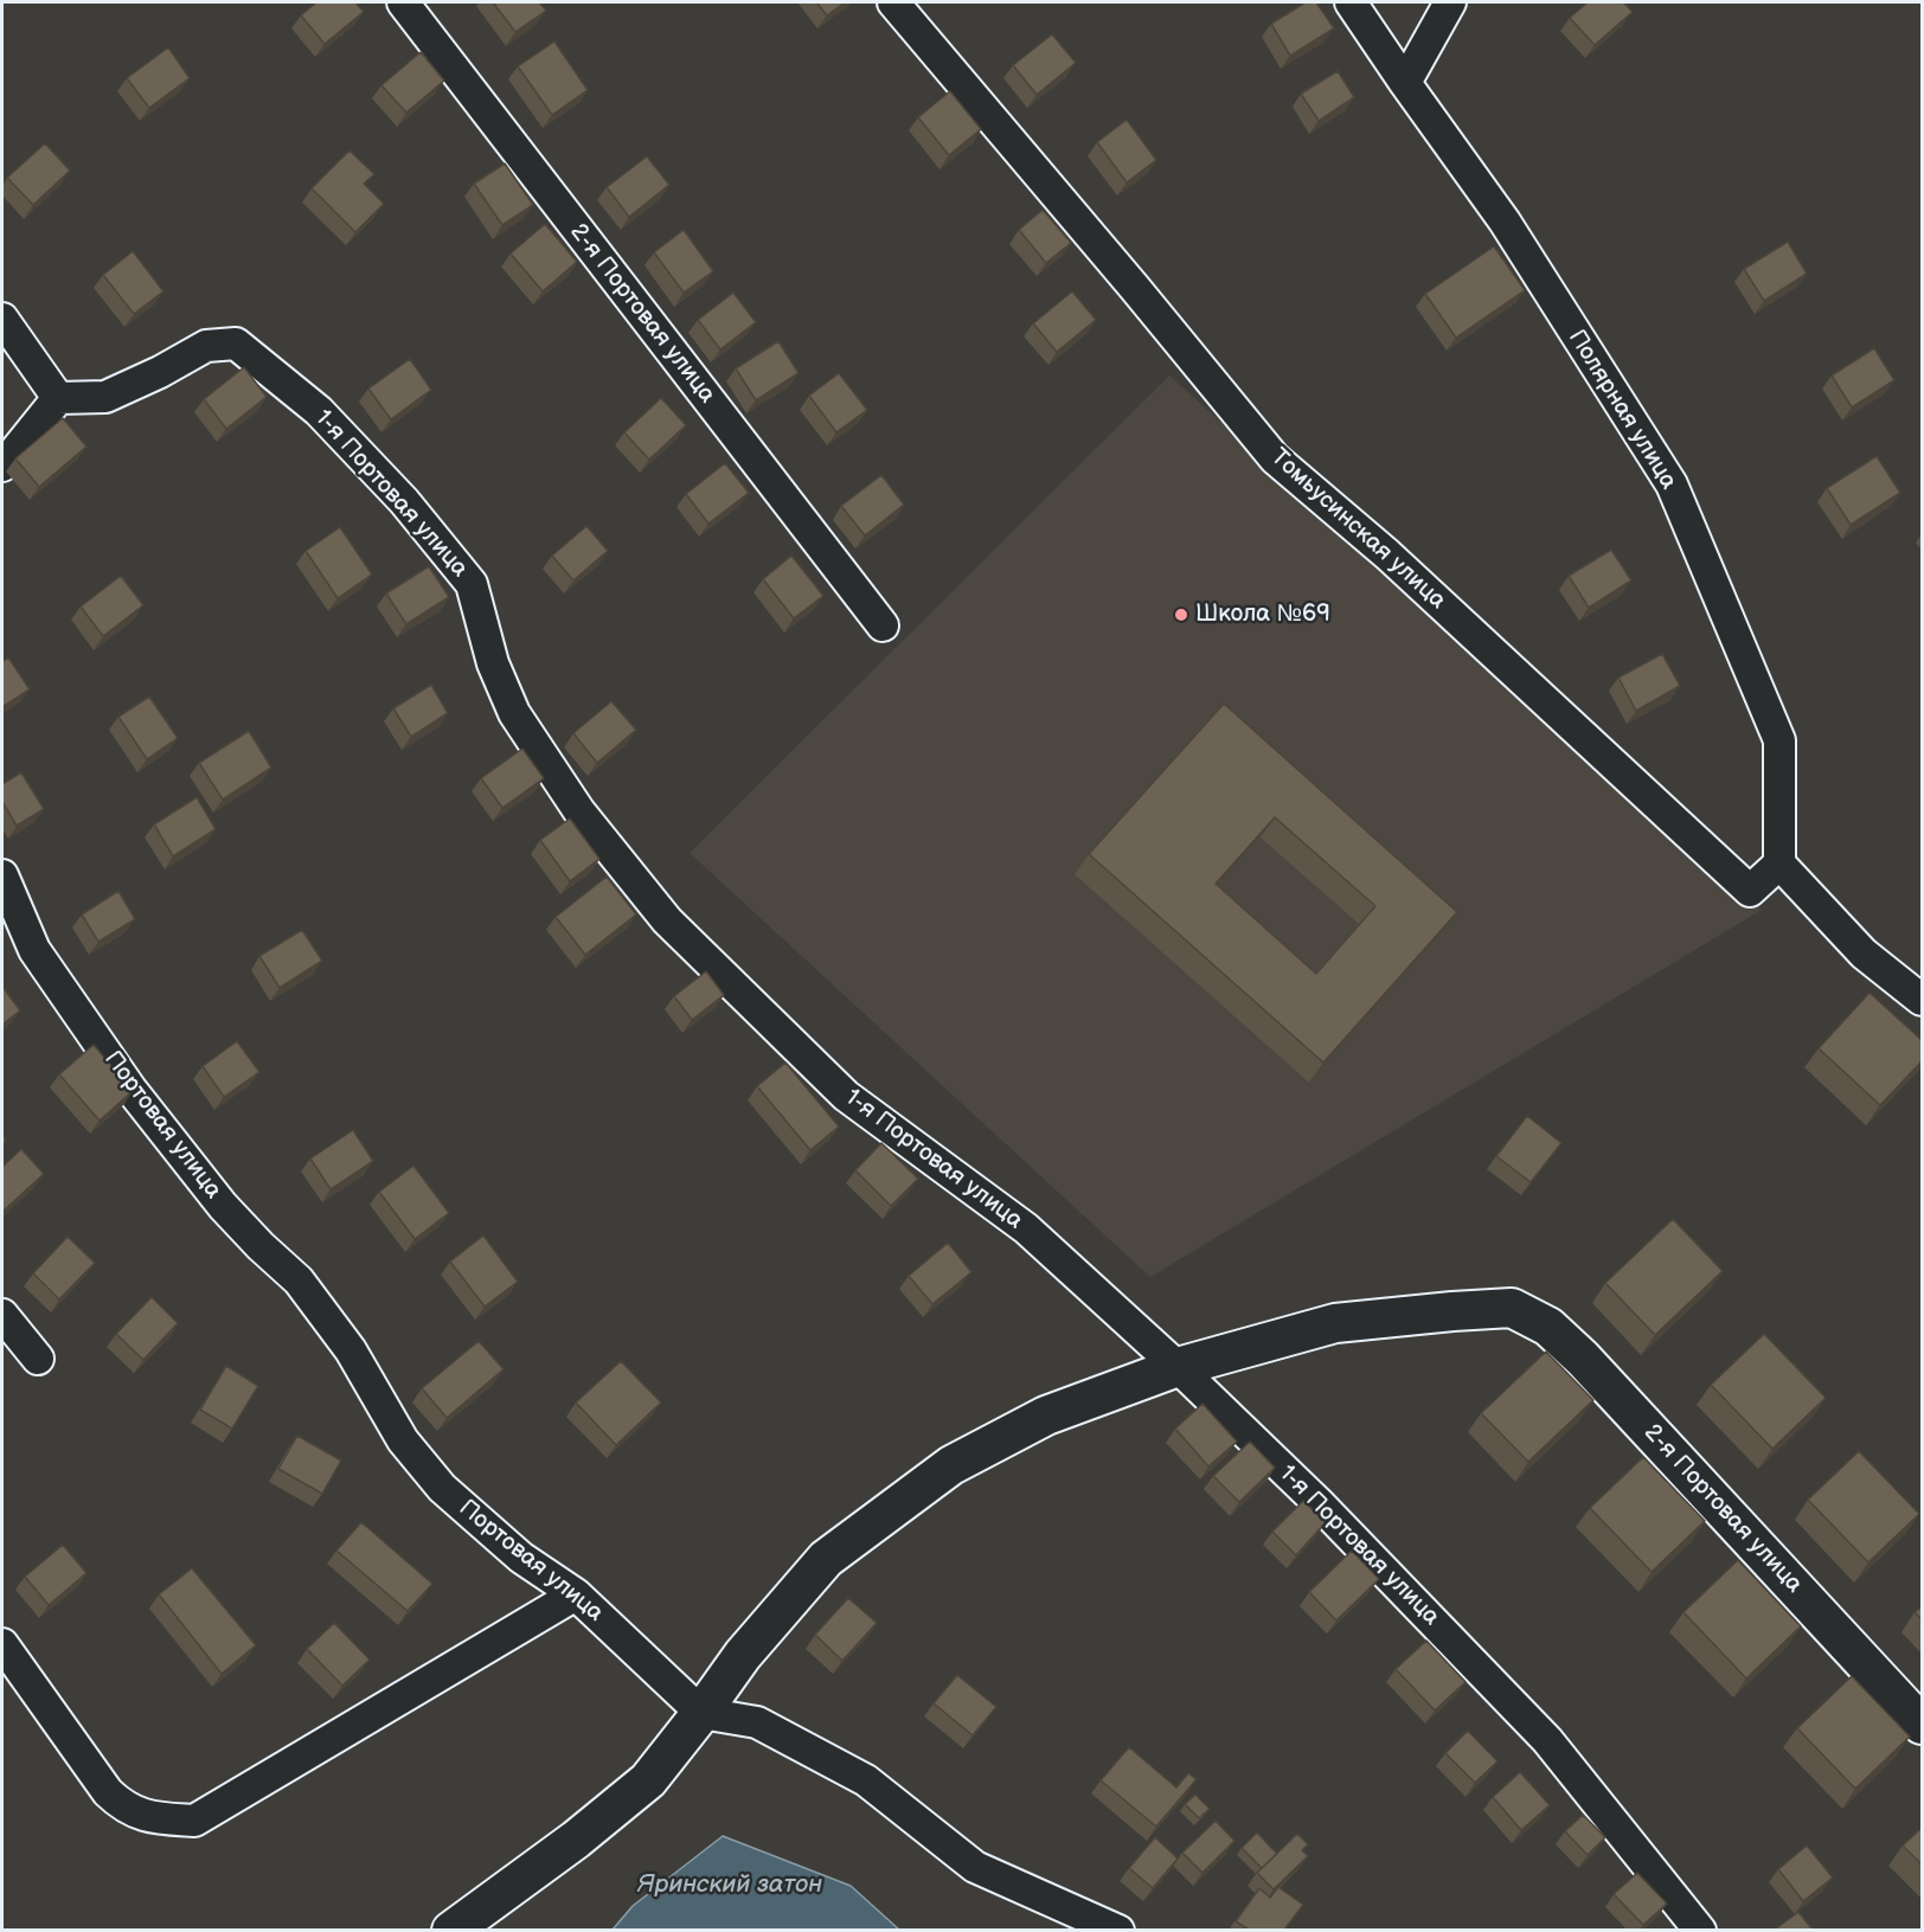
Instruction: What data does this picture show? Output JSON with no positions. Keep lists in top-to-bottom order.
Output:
{
  "streets": {
    "street": [
      "2-я Портовая улица",
      "Полярная улица",
      "1-я Портовая улица",
      "Томьусинская улица",
      "Портовая улица"
    ]
  },
  "crossings": [
    ["2-я Портовая улица", "1-я Портовая улица"],
    ["Полярная улица", "Томьусинская улица"]
  ],
  "water": ["Яринский затон"],
  "places": ["Школа №69"]
}
